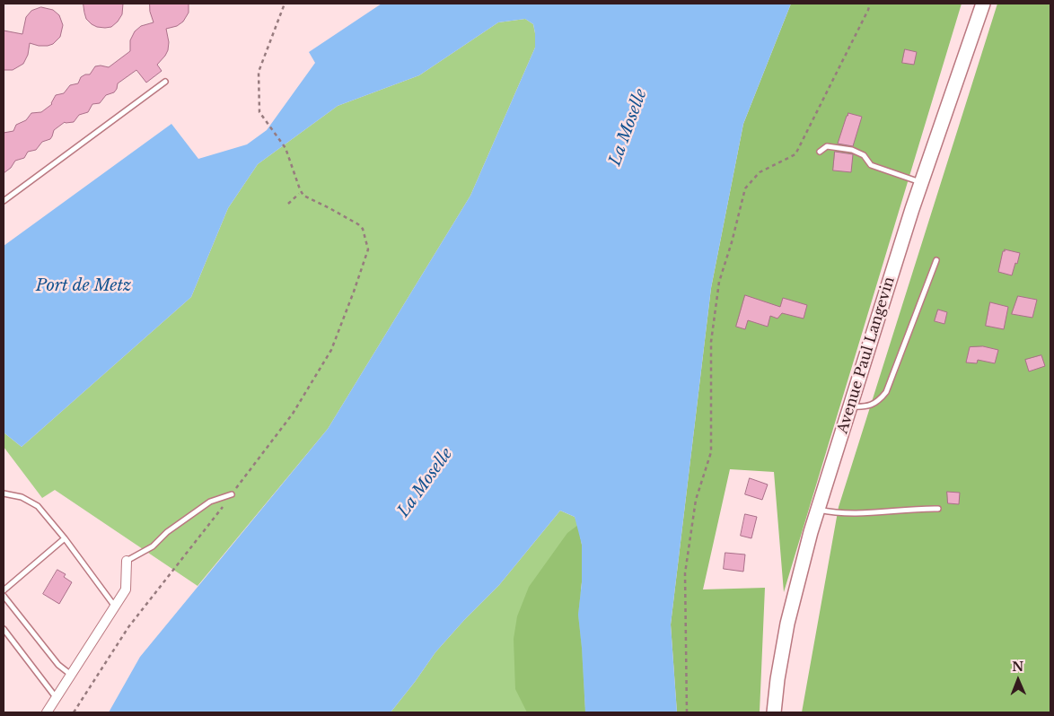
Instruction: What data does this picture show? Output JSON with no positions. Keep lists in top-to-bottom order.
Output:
{
  "streets": {
    "main road": ["Avenue Paul Langevin"]
  },
  "water": ["La Moselle", "Port de Metz"],
  "north": "top"
}
